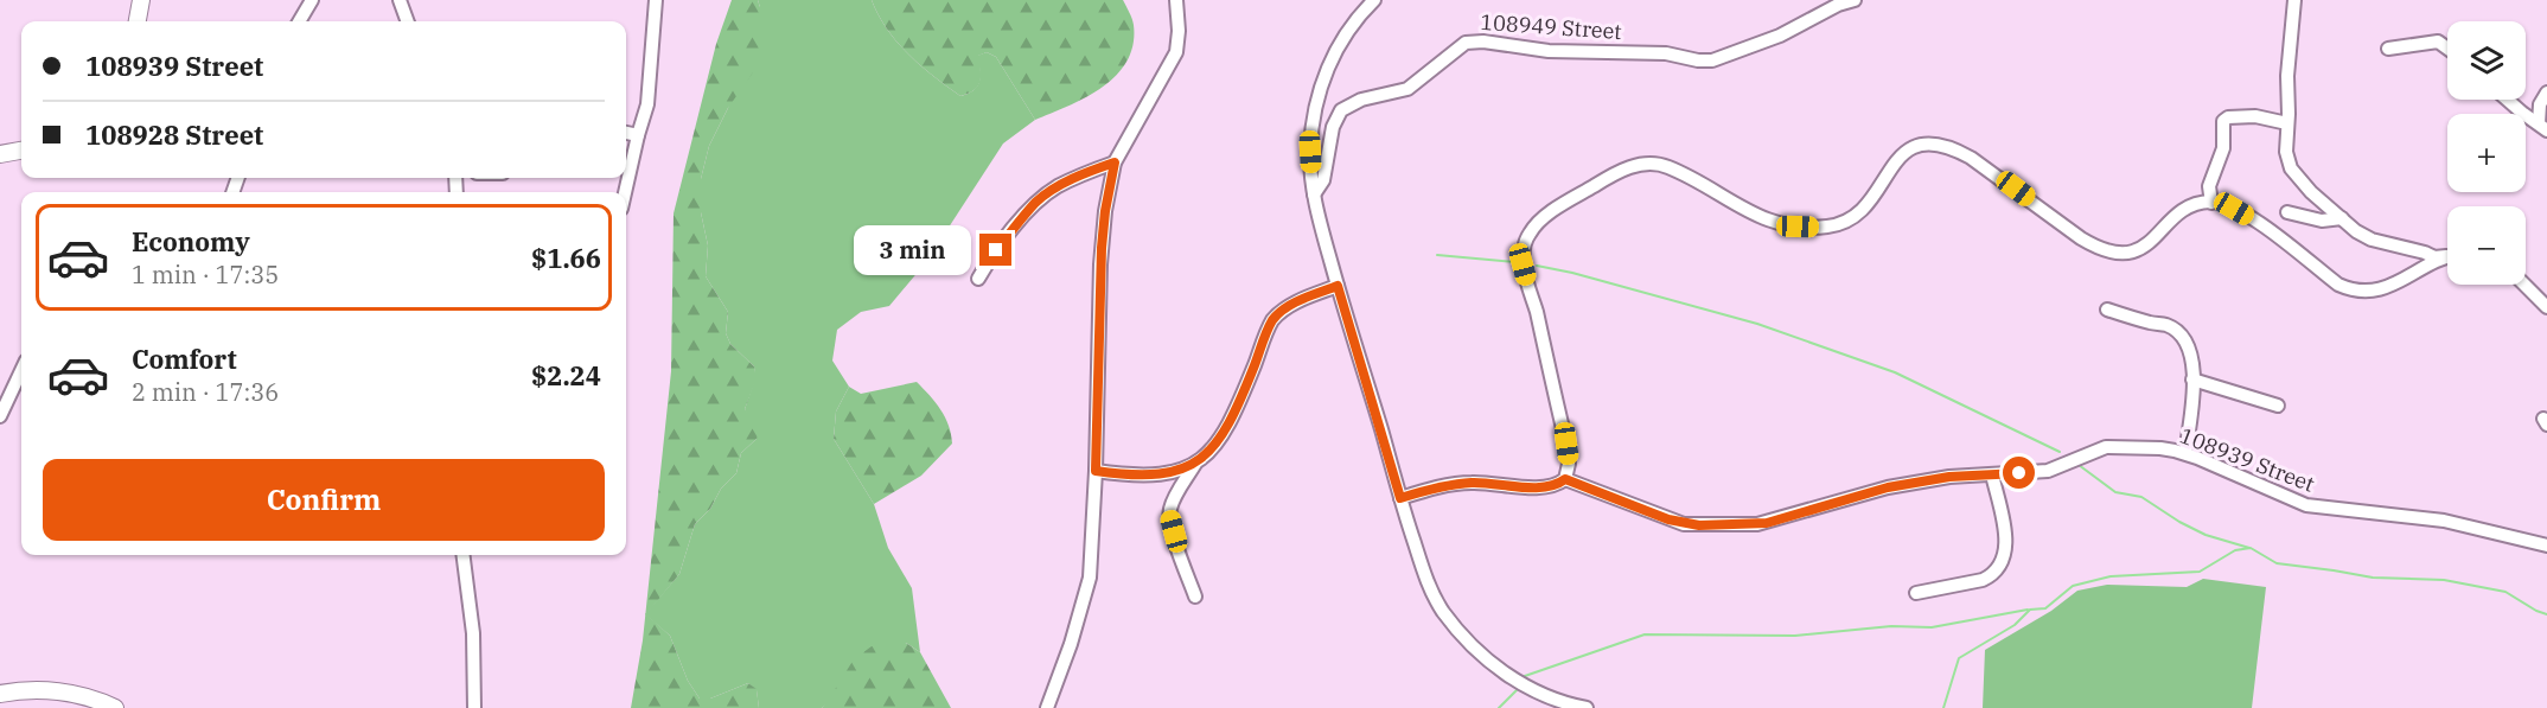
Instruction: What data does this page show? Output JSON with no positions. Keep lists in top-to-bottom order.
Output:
{
  "streets": {
    "street": ["108949 Street", "108939 Street"]
  },
  "page": {
    "map_buttons": ["+", "−"],
    "banner": ["108939 Street", "108928 Street"],
    "list": [
      {
        "name": "Economy",
        "note": "1 min · 17:35",
        "value": "$1.66"
      },
      {
        "name": "Comfort",
        "note": "2 min · 17:36",
        "value": "$2.24"
      }
    ],
    "bubble": "3 min",
    "buttons": "Confirm"
  }
}
